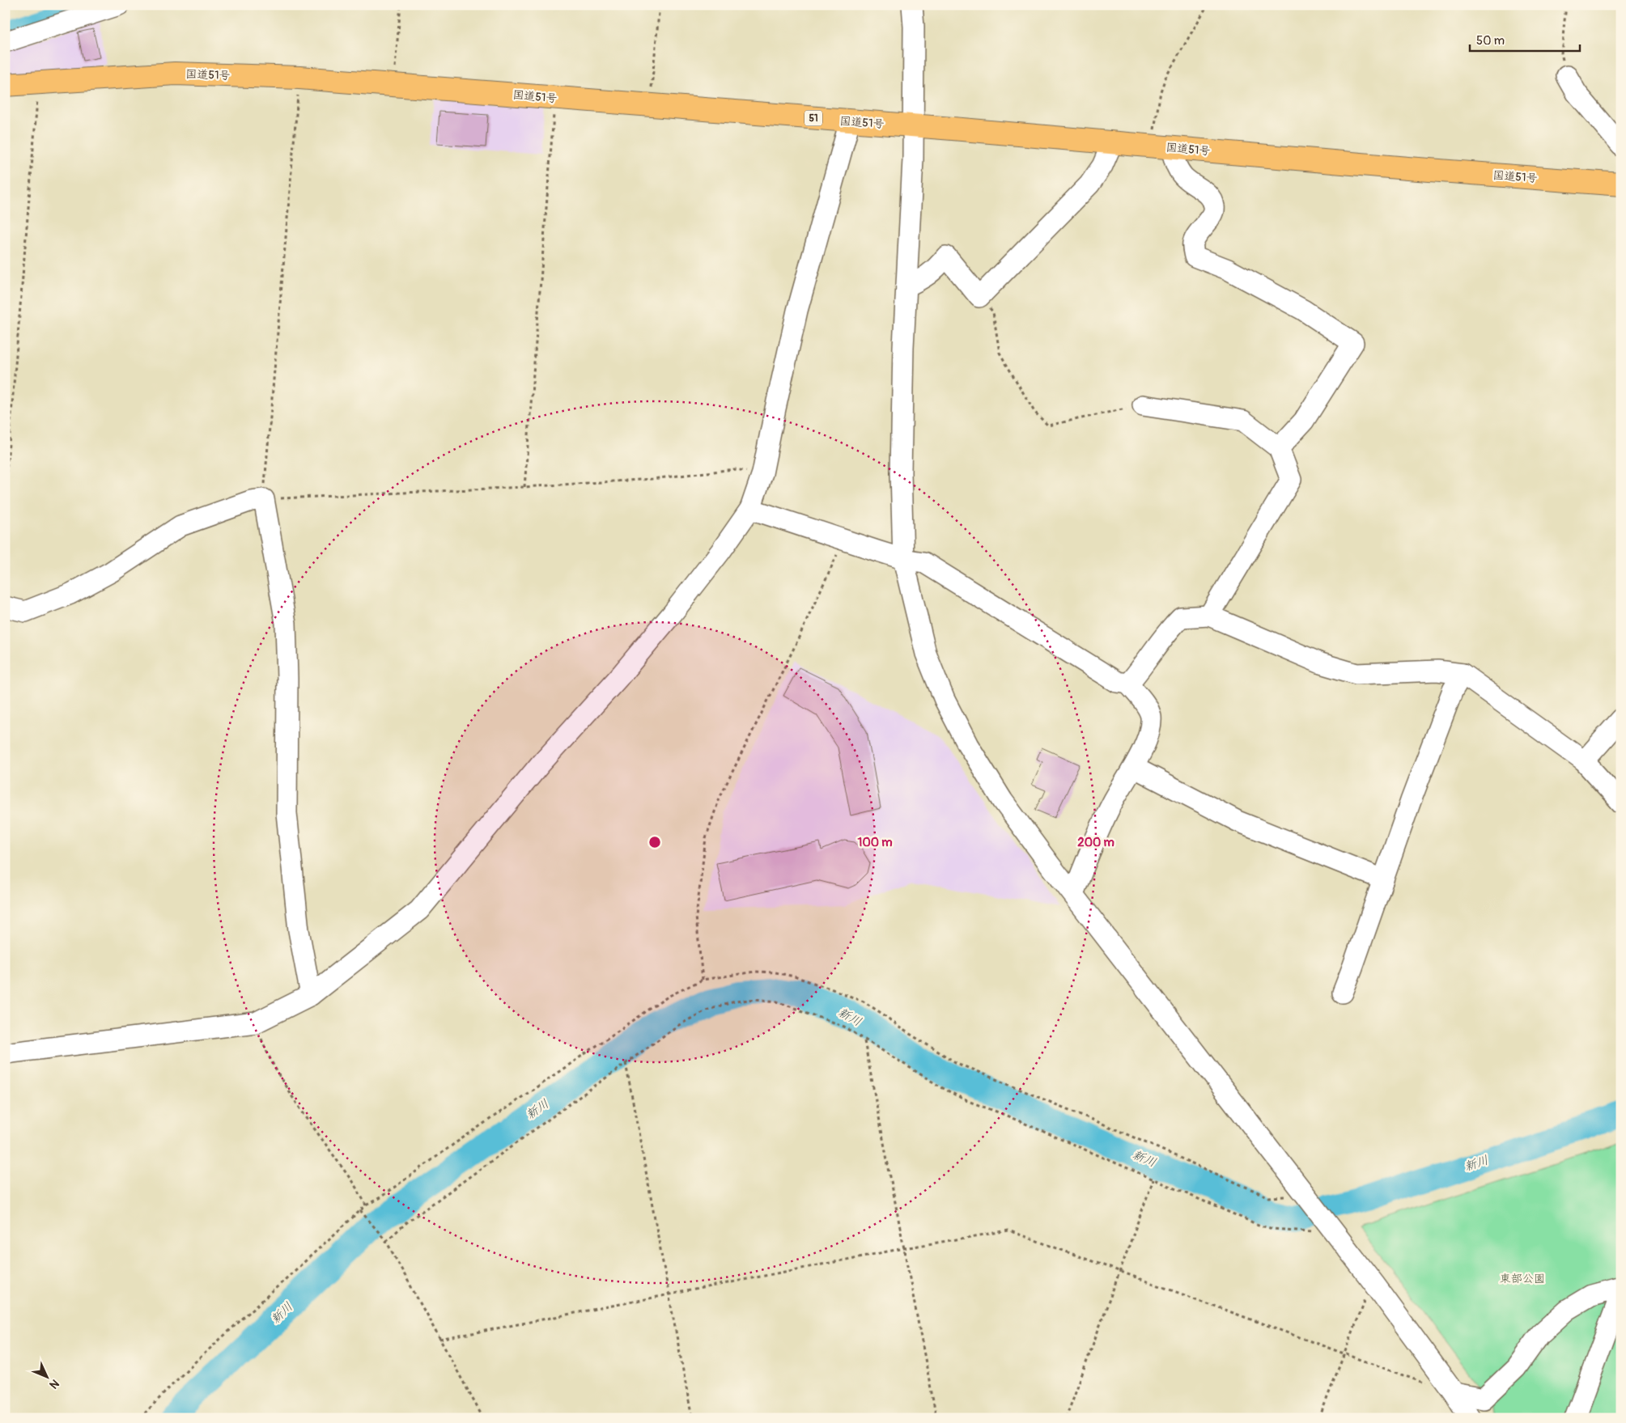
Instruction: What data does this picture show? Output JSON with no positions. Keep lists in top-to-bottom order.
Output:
{
  "streets": {
    "highway": ["国道51号", "51"]
  },
  "water": ["新川"],
  "parks": ["東部公園"],
  "scale_bar": "50 m",
  "north": "bottom right",
  "rings": ["100 m", "200 m"]
}
